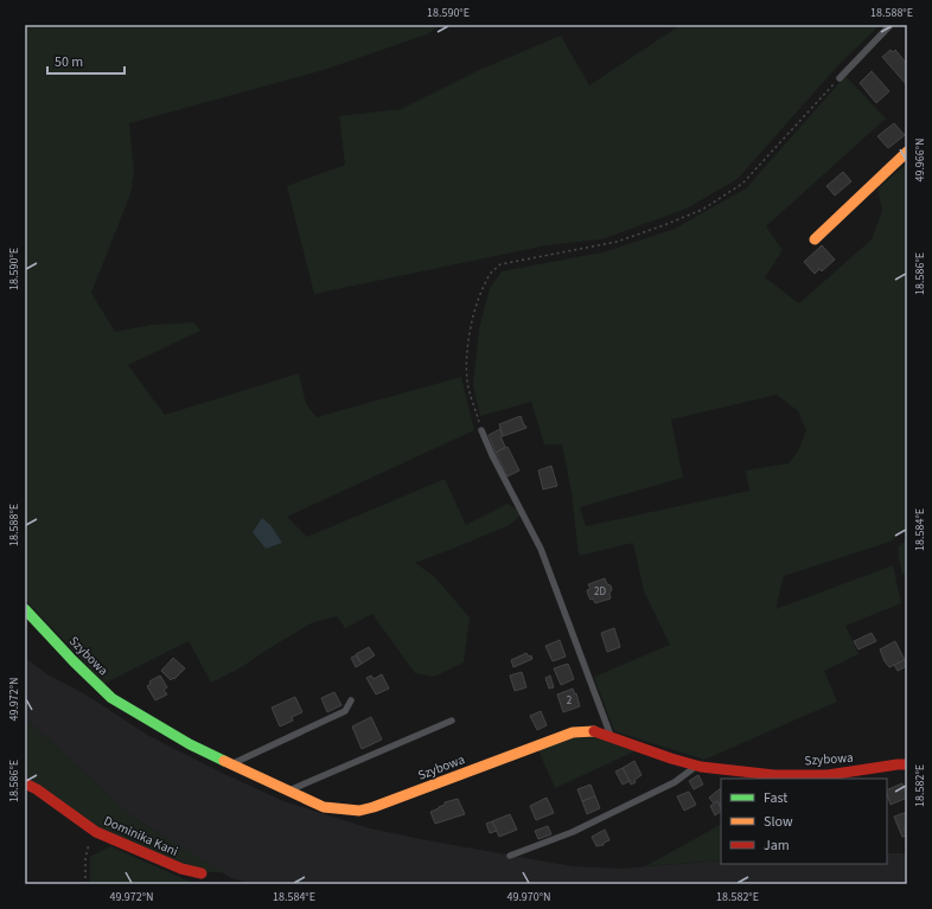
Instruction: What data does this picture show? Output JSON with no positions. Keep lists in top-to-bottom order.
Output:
{
  "streets": {
    "street": ["Szybowa", "Dominika Kani"]
  },
  "house_numbers": ["2D", "2"],
  "legend": ["Fast", "Slow", "Jam"],
  "scale_bar": "50 m",
  "coordinates": [
    "18.590°E",
    "18.588°E",
    "49.966°N",
    "18.586°E",
    "18.584°E",
    "49.972°N",
    "18.582°E",
    "49.970°N"
  ]
}
